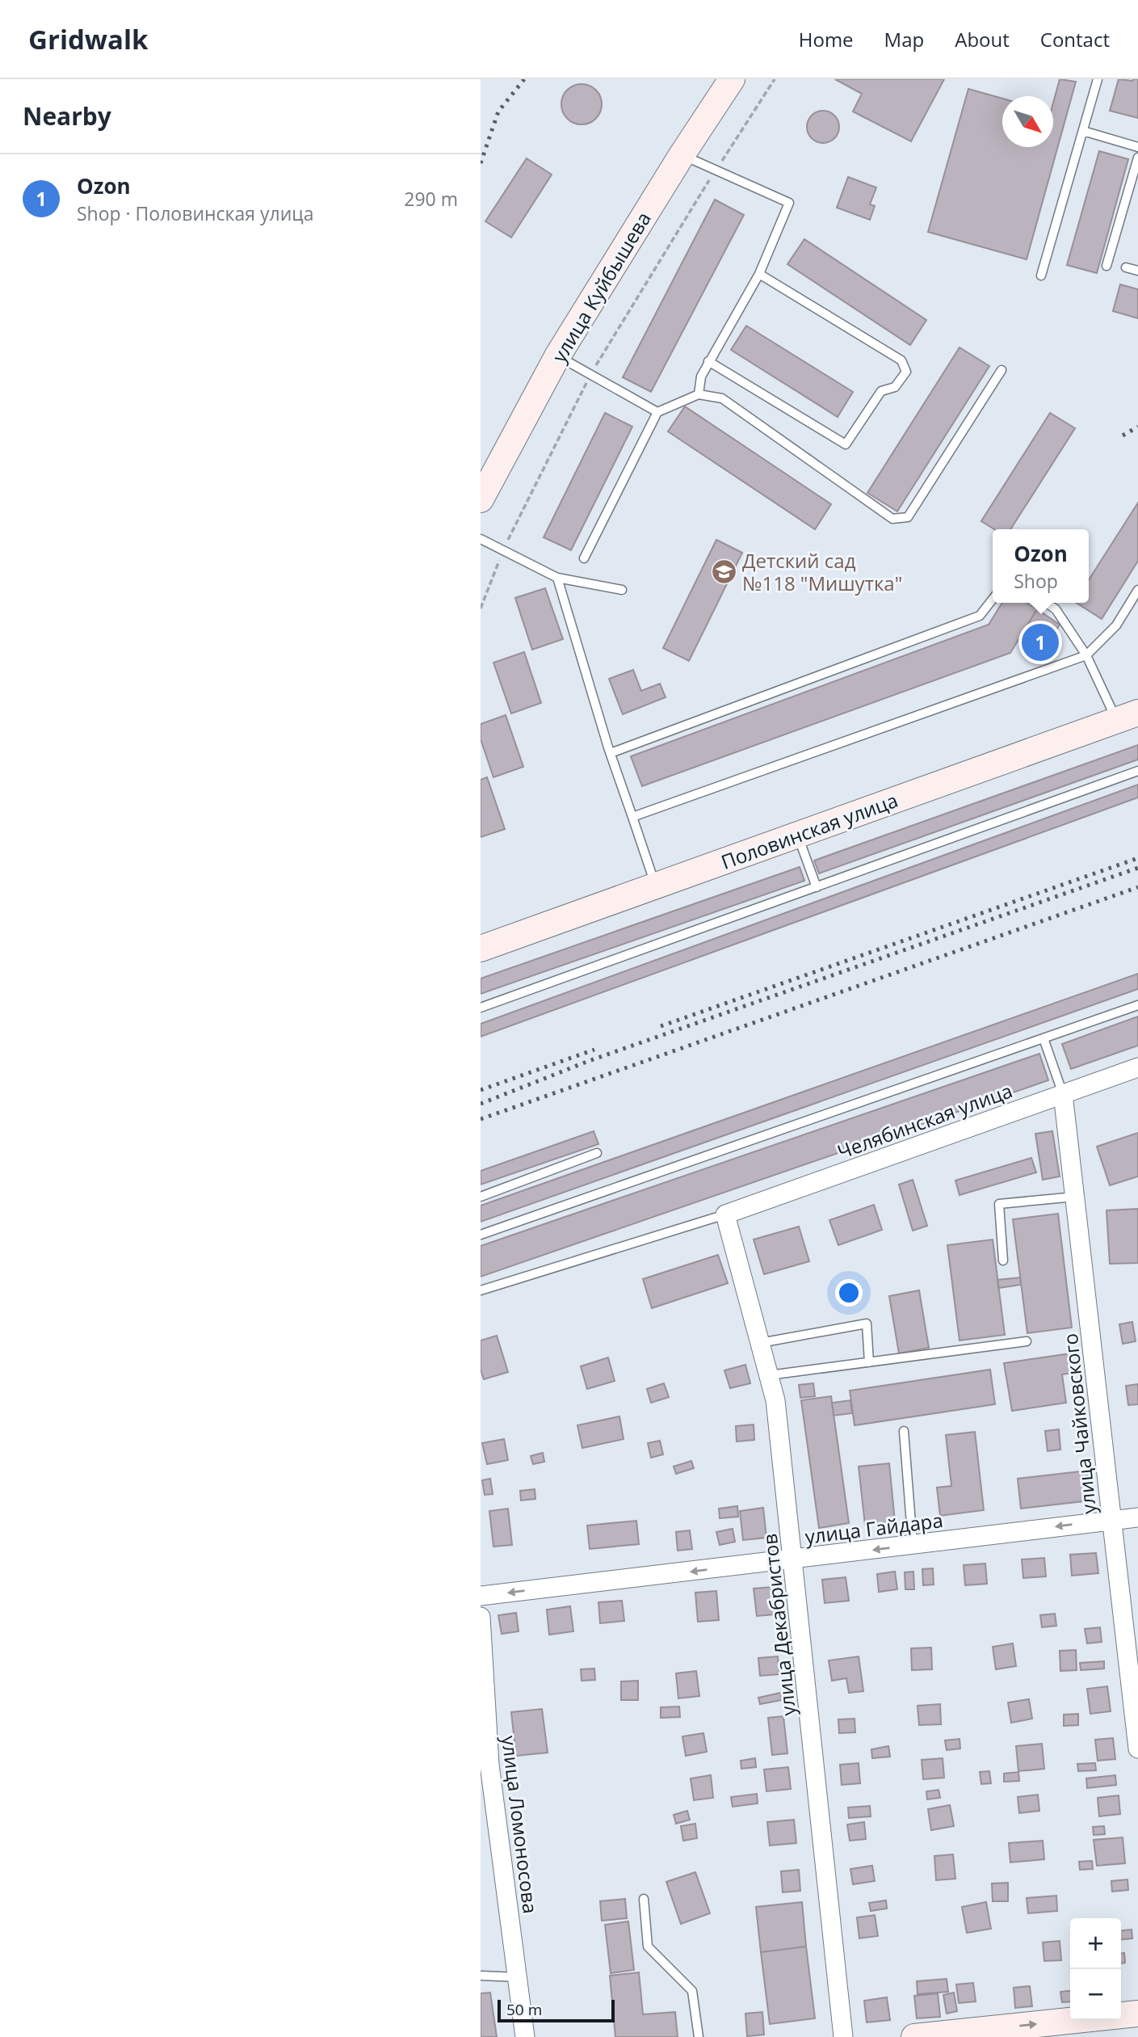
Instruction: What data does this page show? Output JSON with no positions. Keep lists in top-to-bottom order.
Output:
{
  "streets": {
    "main road": ["улица Куйбышева", "Половинская улица"],
    "street": [
      "Челябинская улица",
      "улица Чайковского",
      "улица Гайдара",
      "улица Декабристов",
      "улица Ломоносова"
    ]
  },
  "crossings": [
    ["Челябинская улица", "улица Чайковского"],
    ["Челябинская улица", "улица Декабристов"],
    ["улица Чайковского", "улица Гайдара"],
    ["улица Гайдара", "улица Декабристов"]
  ],
  "one_way": ["улица Гайдара"],
  "places": {
    "school or university": ["Детский сад №118 \"Мишутка\""]
  },
  "scale_bar": "50 m",
  "north": "bottom right",
  "page": {
    "header": "Gridwalk",
    "nav": [
      "Home",
      "Map",
      "About",
      "Contact"
    ],
    "heading": "Nearby",
    "list": [
      {
        "mark": "1",
        "name": "Ozon",
        "note": "Shop · Половинская улица",
        "value": "290 m"
      }
    ],
    "popup": ["Ozon", "Shop"],
    "pins": "1",
    "map_buttons": ["+", "−"],
    "scale": "50 m"
  }
}
